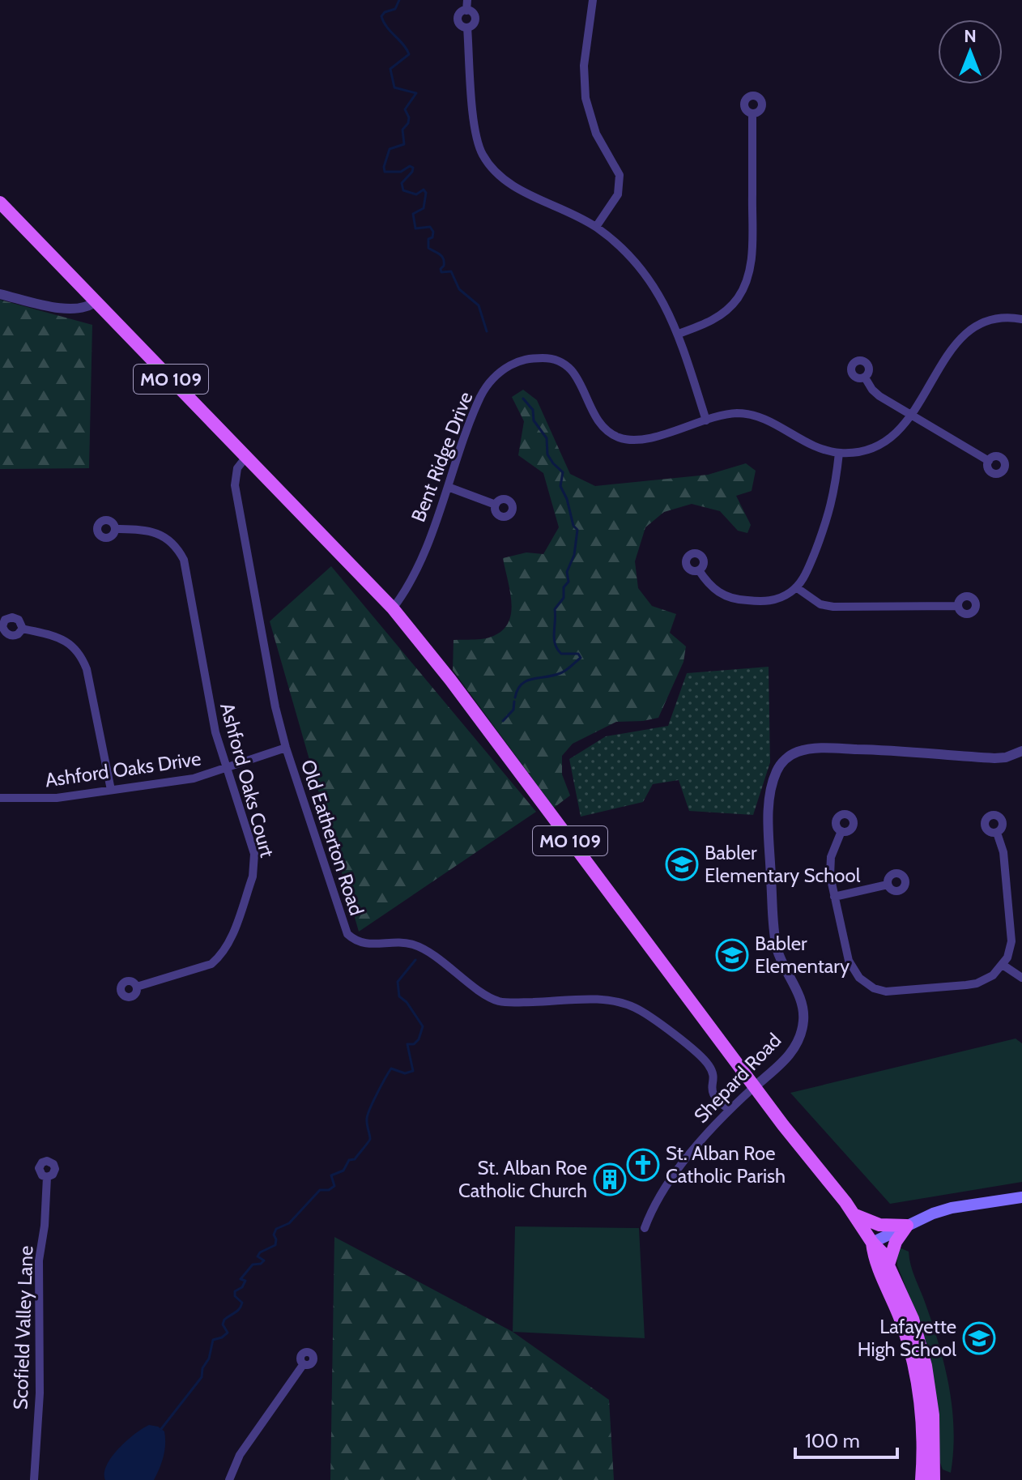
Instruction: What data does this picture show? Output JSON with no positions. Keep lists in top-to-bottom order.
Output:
{
  "streets": {
    "main road": ["MO 109"],
    "street": [
      "Bent Ridge Drive",
      "Ashford Oaks Drive",
      "Ashford Oaks Court",
      "Old Eatherton Road",
      "Shepard Road",
      "Scofield Valley Lane"
    ]
  },
  "crossings": [
    ["MO 109", "Bent Ridge Drive"],
    ["MO 109", "Old Eatherton Road"],
    ["MO 109", "Shepard Road"],
    ["Ashford Oaks Drive", "Ashford Oaks Court"],
    ["Ashford Oaks Drive", "Old Eatherton Road"],
    ["Old Eatherton Road", "Shepard Road"]
  ],
  "places": {
    "school or university": ["Babler Elementary School", "Babler Elementary", "Lafayette High School"],
    "church": ["St. Alban Roe Catholic Parish"],
    "building": ["St. Alban Roe Catholic Church"]
  },
  "scale_bar": "100 m",
  "north": "top"
}
